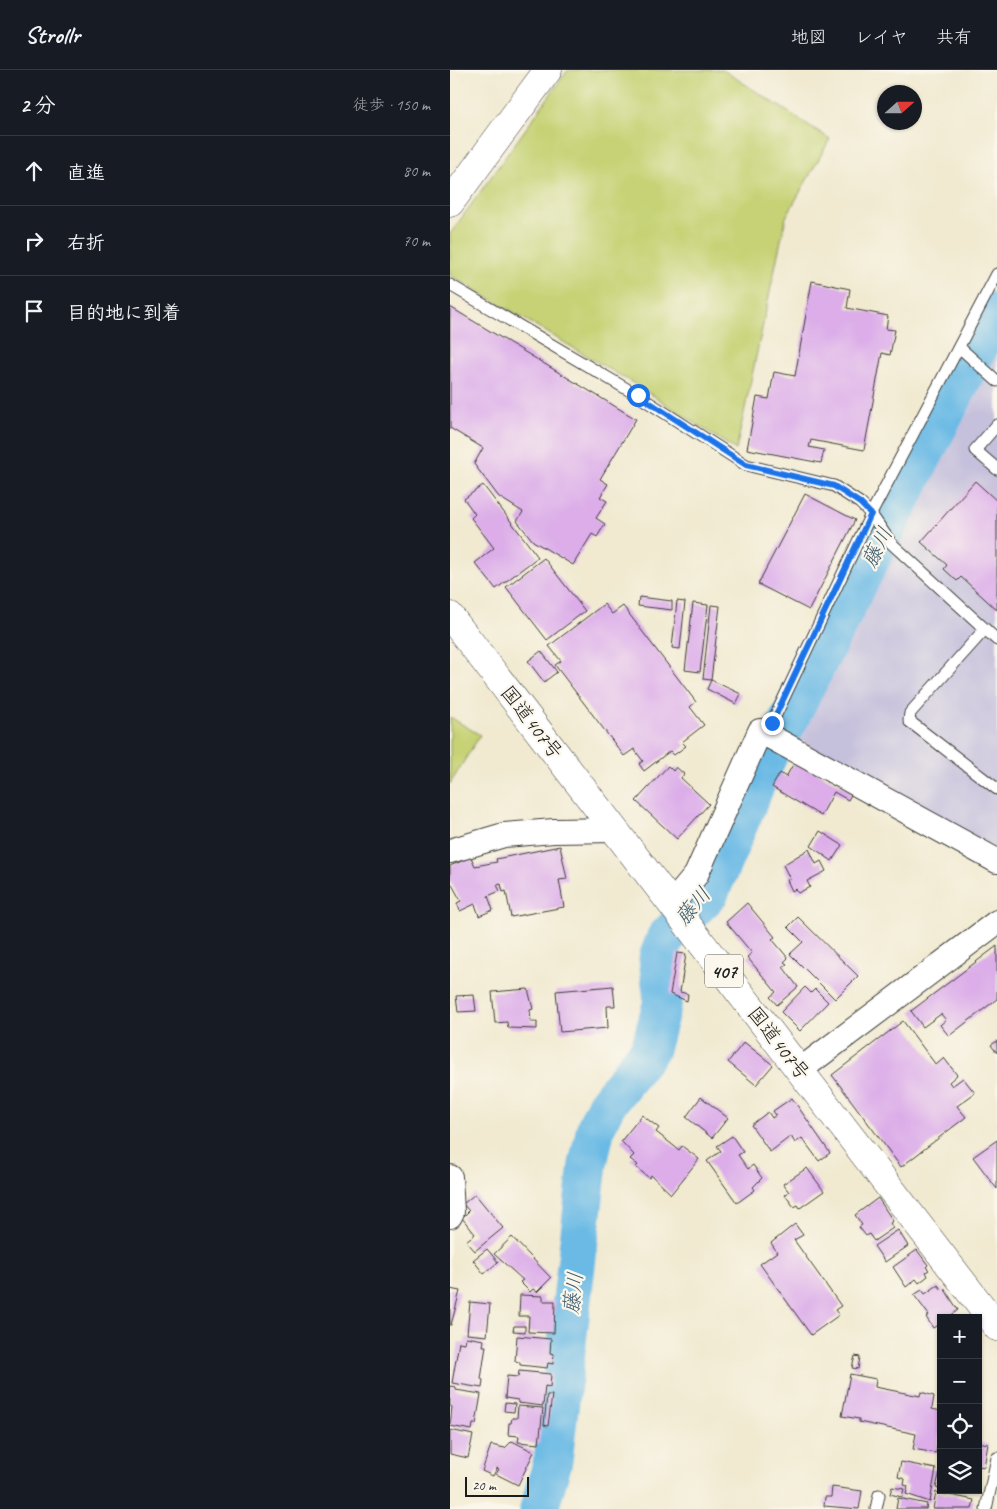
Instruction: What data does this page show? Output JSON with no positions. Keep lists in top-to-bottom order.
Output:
{
  "streets": {
    "main road": ["国道407号", "407"]
  },
  "water": ["藤川"],
  "scale_bar": "20 m",
  "north": "right",
  "page": {
    "header": "Strollr",
    "nav": ["地図", "レイヤ", "共有"],
    "heading": ["2 分", "徒歩 · 150 m"],
    "list": [
      ["直進", "80 m"],
      ["右折", "70 m"],
      "目的地に到着"
    ],
    "map_buttons": ["+", "−"],
    "scale": "20 m"
  }
}
